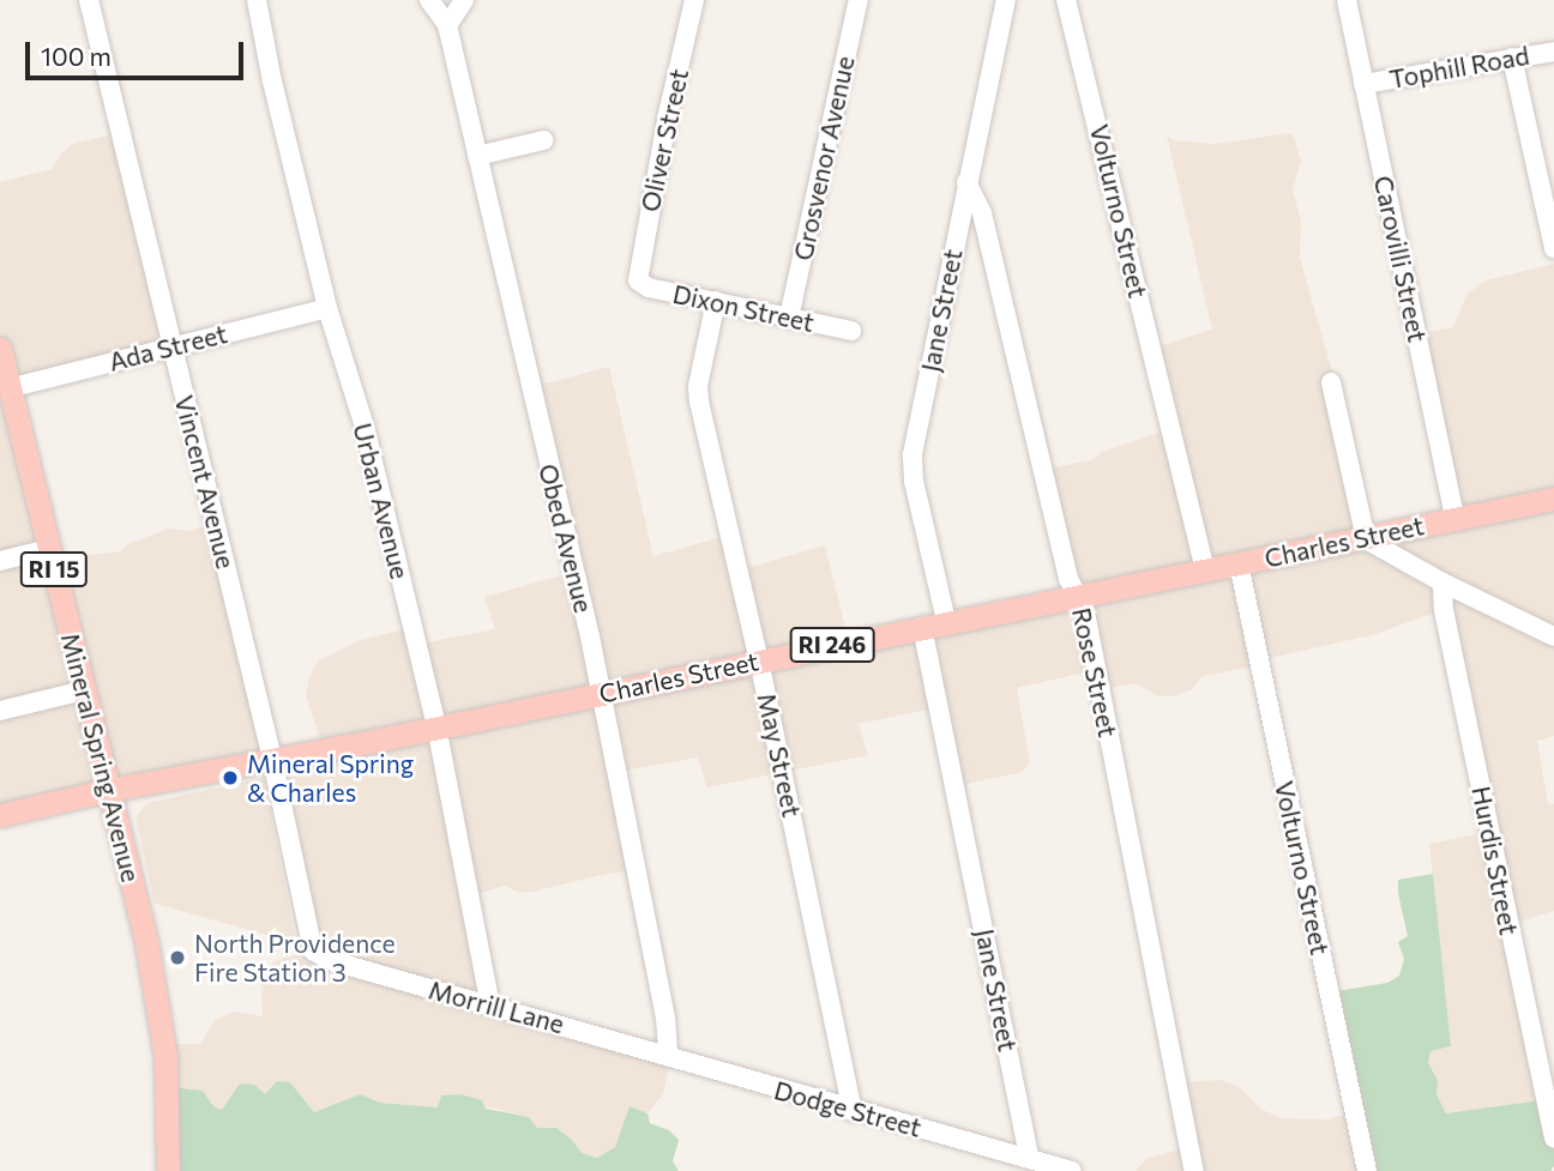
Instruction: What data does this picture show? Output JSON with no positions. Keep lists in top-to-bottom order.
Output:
{
  "streets": {
    "main road": [
      "Charles Street",
      "RI 15",
      "RI 246",
      "Mineral Spring Avenue"
    ],
    "street": [
      "Tophill Road",
      "Oliver Street",
      "Grosvenor Avenue",
      "Volturno Street",
      "Carovilli Street",
      "Dixon Street",
      "Jane Street",
      "Ada Street",
      "Vincent Avenue",
      "Urban Avenue",
      "Obed Avenue",
      "Rose Street",
      "May Street",
      "Hurdis Street",
      "Morrill Lane",
      "Dodge Street"
    ]
  },
  "crossings": [
    ["Tophill Road", "Carovilli Street"],
    ["Oliver Street", "Dixon Street"],
    ["Grosvenor Avenue", "Dixon Street"],
    ["Volturno Street", "Charles Street"],
    ["Carovilli Street", "Charles Street"],
    ["Dixon Street", "May Street"],
    ["Jane Street", "Charles Street"],
    ["Jane Street", "Rose Street"],
    ["Jane Street", "Dodge Street"],
    ["Ada Street", "Vincent Avenue"],
    ["Ada Street", "Urban Avenue"],
    ["Ada Street", "Mineral Spring Avenue"],
    ["Vincent Avenue", "Charles Street"],
    ["Vincent Avenue", "Morrill Lane"],
    ["Urban Avenue", "Charles Street"],
    ["Urban Avenue", "Morrill Lane"],
    ["Obed Avenue", "Charles Street"],
    ["Obed Avenue", "Morrill Lane"],
    ["Obed Avenue", "Dodge Street"],
    ["Charles Street", "Rose Street"],
    ["Charles Street", "May Street"],
    ["Charles Street", "Mineral Spring Avenue"],
    ["May Street", "Dodge Street"],
    ["Morrill Lane", "Dodge Street"]
  ],
  "places": ["Mineral Spring & Charles", "North Providence Fire Station 3"],
  "scale_bar": "100 m"
}
